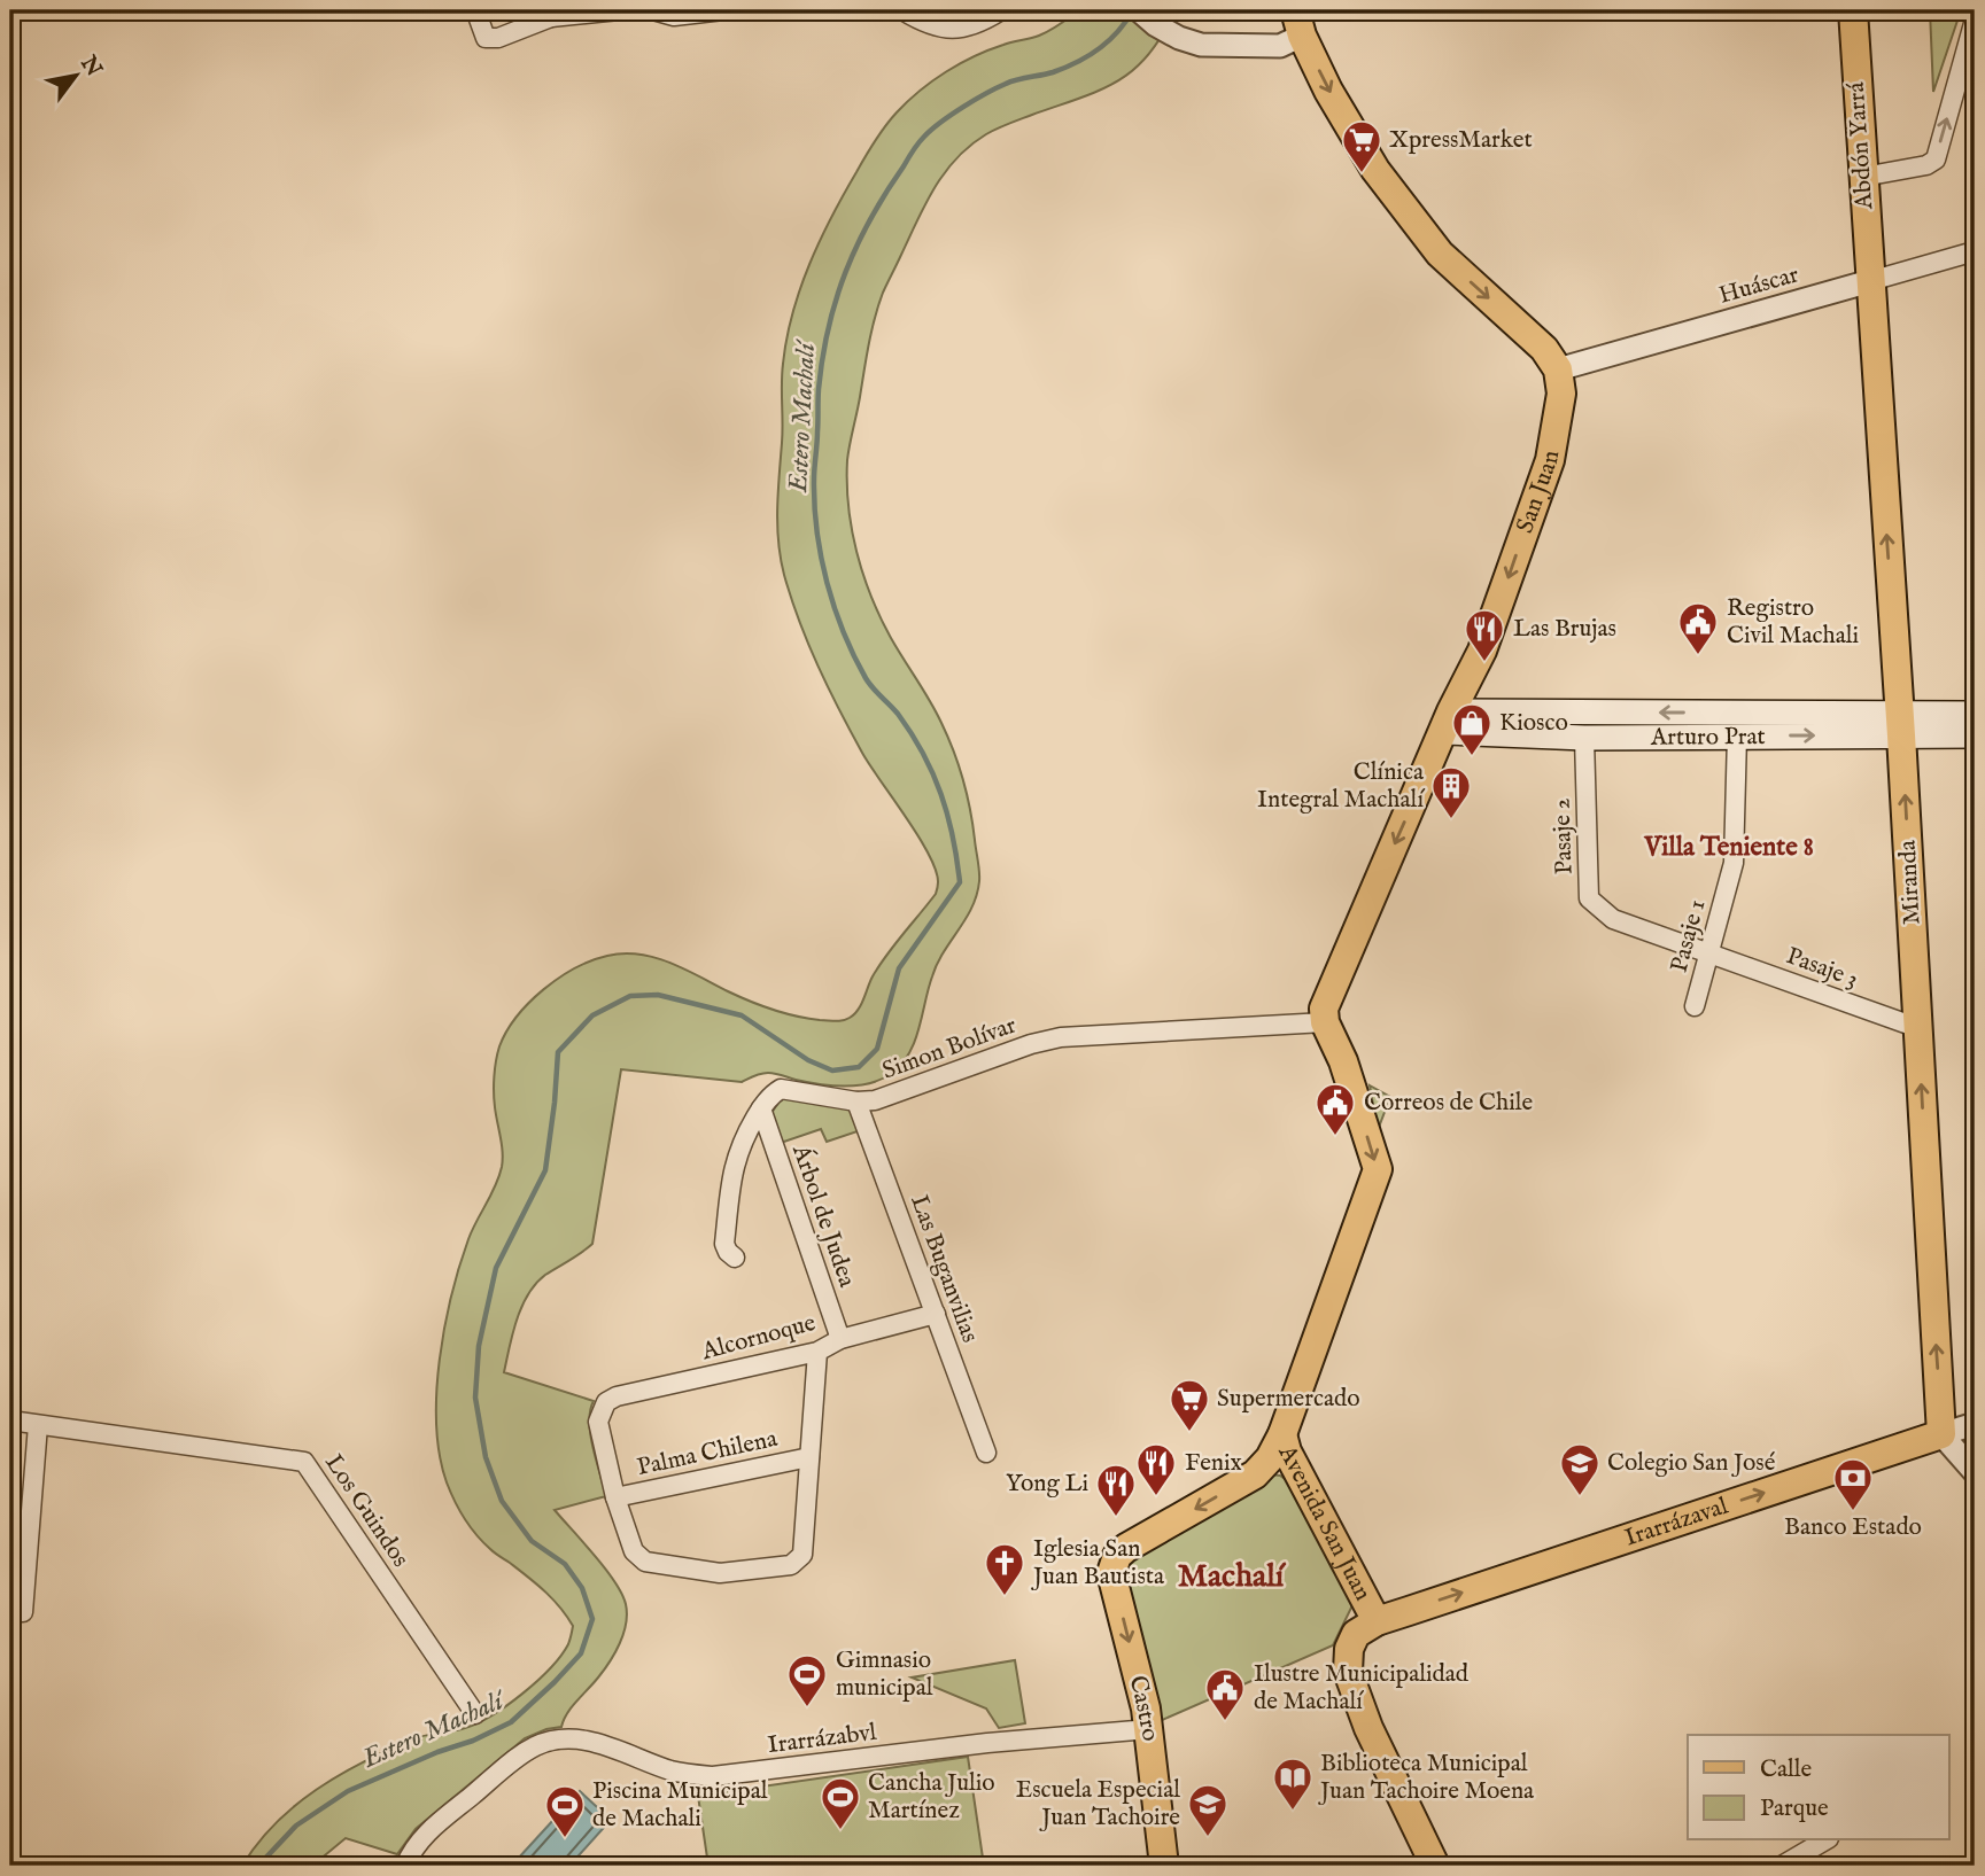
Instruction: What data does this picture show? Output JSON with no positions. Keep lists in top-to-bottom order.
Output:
{
  "streets": {
    "main road": [
      "Abdón Yarrá",
      "San Juan",
      "Arturo Prat",
      "Miranda",
      "Avenida San Juan",
      "Irarrázaval",
      "Castro"
    ],
    "street": [
      "Huáscar",
      "Pasaje 2",
      "Pasaje 1",
      "Pasaje 3",
      "Simon Bolívar",
      "Árbol de Judea",
      "Las Buganvilias",
      "Alcornoque",
      "Palma Chilena",
      "Los Guindos",
      "Irarrázabvl"
    ]
  },
  "crossings": [
    ["Abdón Yarrá", "Huáscar"],
    ["Abdón Yarrá", "Miranda"],
    ["Huáscar", "San Juan"],
    ["Huáscar", "Miranda"],
    ["San Juan", "Arturo Prat"],
    ["San Juan", "Simon Bolívar"],
    ["San Juan", "Avenida San Juan"],
    ["Arturo Prat", "Pasaje 2"],
    ["Arturo Prat", "Miranda"],
    ["Arturo Prat", "Pasaje 1"],
    ["Pasaje 2", "Pasaje 1"],
    ["Pasaje 2", "Pasaje 3"],
    ["Miranda", "Pasaje 3"],
    ["Miranda", "Irarrázaval"],
    ["Pasaje 1", "Pasaje 3"],
    ["Simon Bolívar", "Árbol de Judea"],
    ["Simon Bolívar", "Las Buganvilias"],
    ["Simon Bolívar", "Avenida San Juan"],
    ["Árbol de Judea", "Alcornoque"],
    ["Las Buganvilias", "Alcornoque"],
    ["Alcornoque", "Palma Chilena"],
    ["Avenida San Juan", "Irarrázaval"],
    ["Avenida San Juan", "Castro"],
    ["Castro", "Irarrázabvl"]
  ],
  "one_way": [
    "San Juan",
    "Miranda",
    "Avenida San Juan",
    "Irarrázaval",
    "Castro"
  ],
  "districts": ["Villa Teniente 8", "Machalí"],
  "water": ["Estero Machalí"],
  "places": {
    "supermarket": ["XpressMarket", "Supermercado"],
    "public building": ["Registro Civil Machali", "Correos de Chile", "Ilustre Municipalidad de Machalí"],
    "restaurant": ["Las Brujas", "Fenix", "Yong Li"],
    "shop": ["Kiosco"],
    "building": ["Clínica Integral Machalí"],
    "school or university": ["Colegio San José", "Escuela Especial Juan Tachoire"],
    "bank": ["Banco Estado"],
    "church": ["Iglesia San Juan Bautista"],
    "sports": ["Gimnasio municipal", "Cancha Julio Martínez", "Piscina Municipal de Machali"],
    "library": ["Biblioteca Municipal Juan Tachoire Moena"]
  },
  "legend": ["Calle", "Parque"],
  "north": "top right"
}
